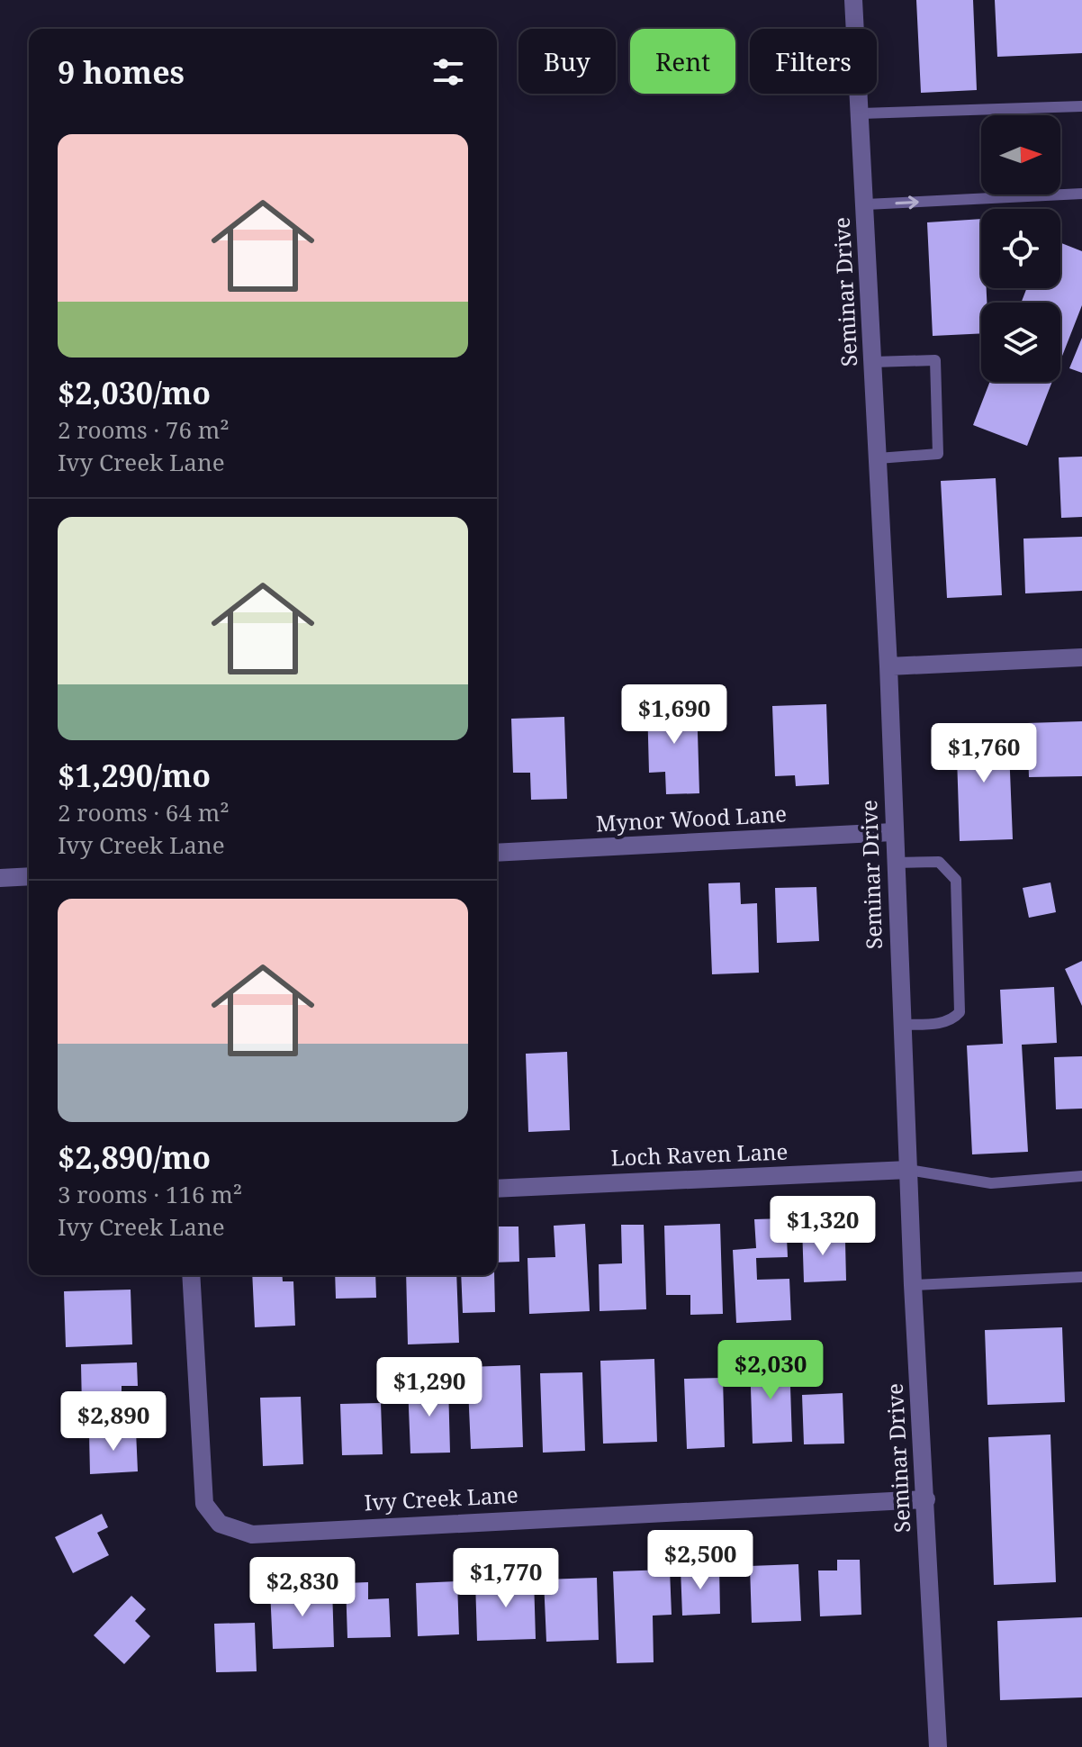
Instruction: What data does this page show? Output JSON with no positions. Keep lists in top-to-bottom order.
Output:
{
  "streets": {
    "street": [
      "Seminar Drive",
      "Mynor Wood Lane",
      "Loch Raven Lane",
      "Ivy Creek Lane"
    ]
  },
  "crossings": [
    ["Seminar Drive", "Mynor Wood Lane"],
    ["Seminar Drive", "Loch Raven Lane"],
    ["Seminar Drive", "Ivy Creek Lane"]
  ],
  "north": "right",
  "page": {
    "chip": ["Buy", "Rent", "Filters"],
    "heading": "9 homes",
    "list": [
      {
        "name": "$2,030/mo",
        "note": "2 rooms · 76 m² · Ivy Creek Lane"
      },
      {
        "name": "$1,290/mo",
        "note": "2 rooms · 64 m² · Ivy Creek Lane"
      },
      {
        "name": "$2,890/mo",
        "note": "3 rooms · 116 m² · Ivy Creek Lane"
      }
    ],
    "price": [
      "$1,690",
      "$1,760",
      "$1,320",
      "$2,030",
      "$1,290",
      "$2,890",
      "$2,500",
      "$1,770",
      "$2,830"
    ]
  }
}
